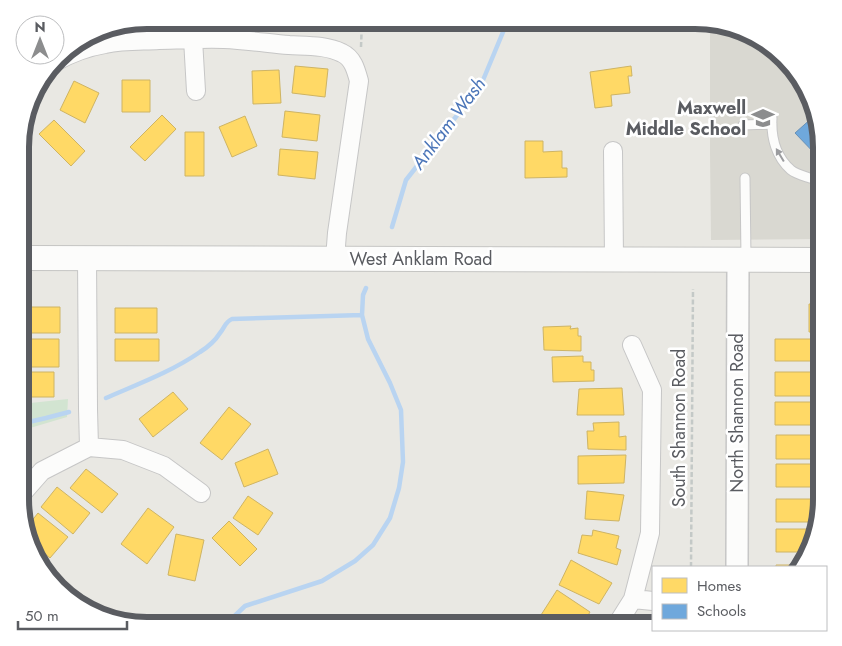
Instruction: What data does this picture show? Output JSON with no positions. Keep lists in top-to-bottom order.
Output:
{
  "streets": {
    "main road": ["West Anklam Road"],
    "street": ["North Shannon Road"],
    "path": ["South Shannon Road"]
  },
  "crossings": [
    ["West Anklam Road", "North Shannon Road"]
  ],
  "water": ["Anklam Wash"],
  "places": {
    "school or university": ["Maxwell Middle School"]
  },
  "legend": ["Homes", "Schools"],
  "scale_bar": "50 m",
  "north": "top"
}
